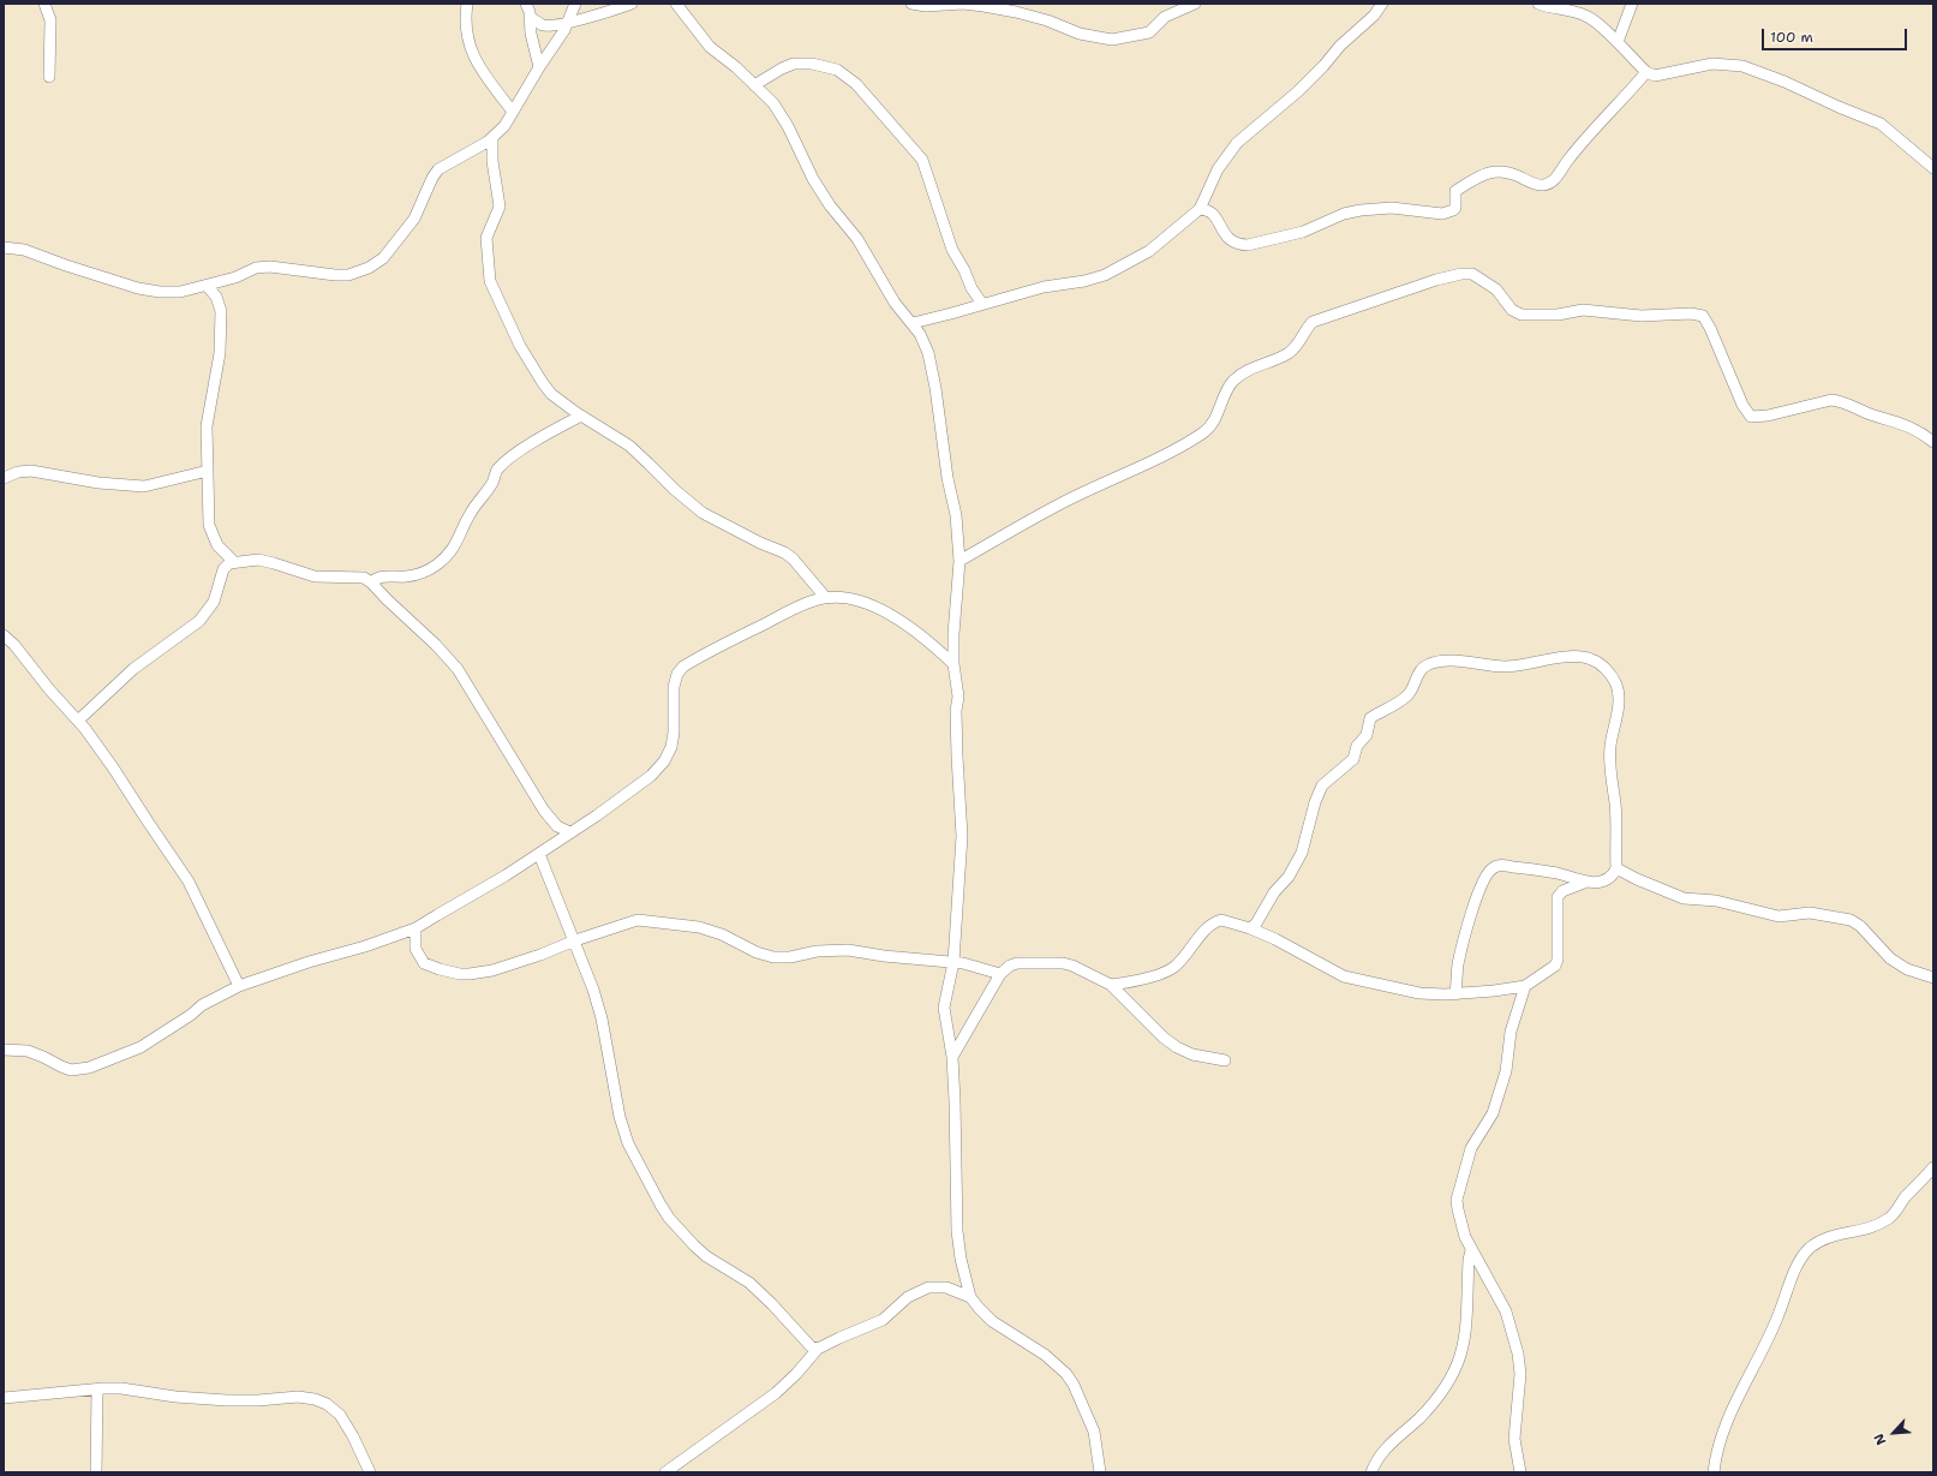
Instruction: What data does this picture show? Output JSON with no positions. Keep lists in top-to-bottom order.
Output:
{
  "scale_bar": "100 m",
  "north": "bottom left"
}
